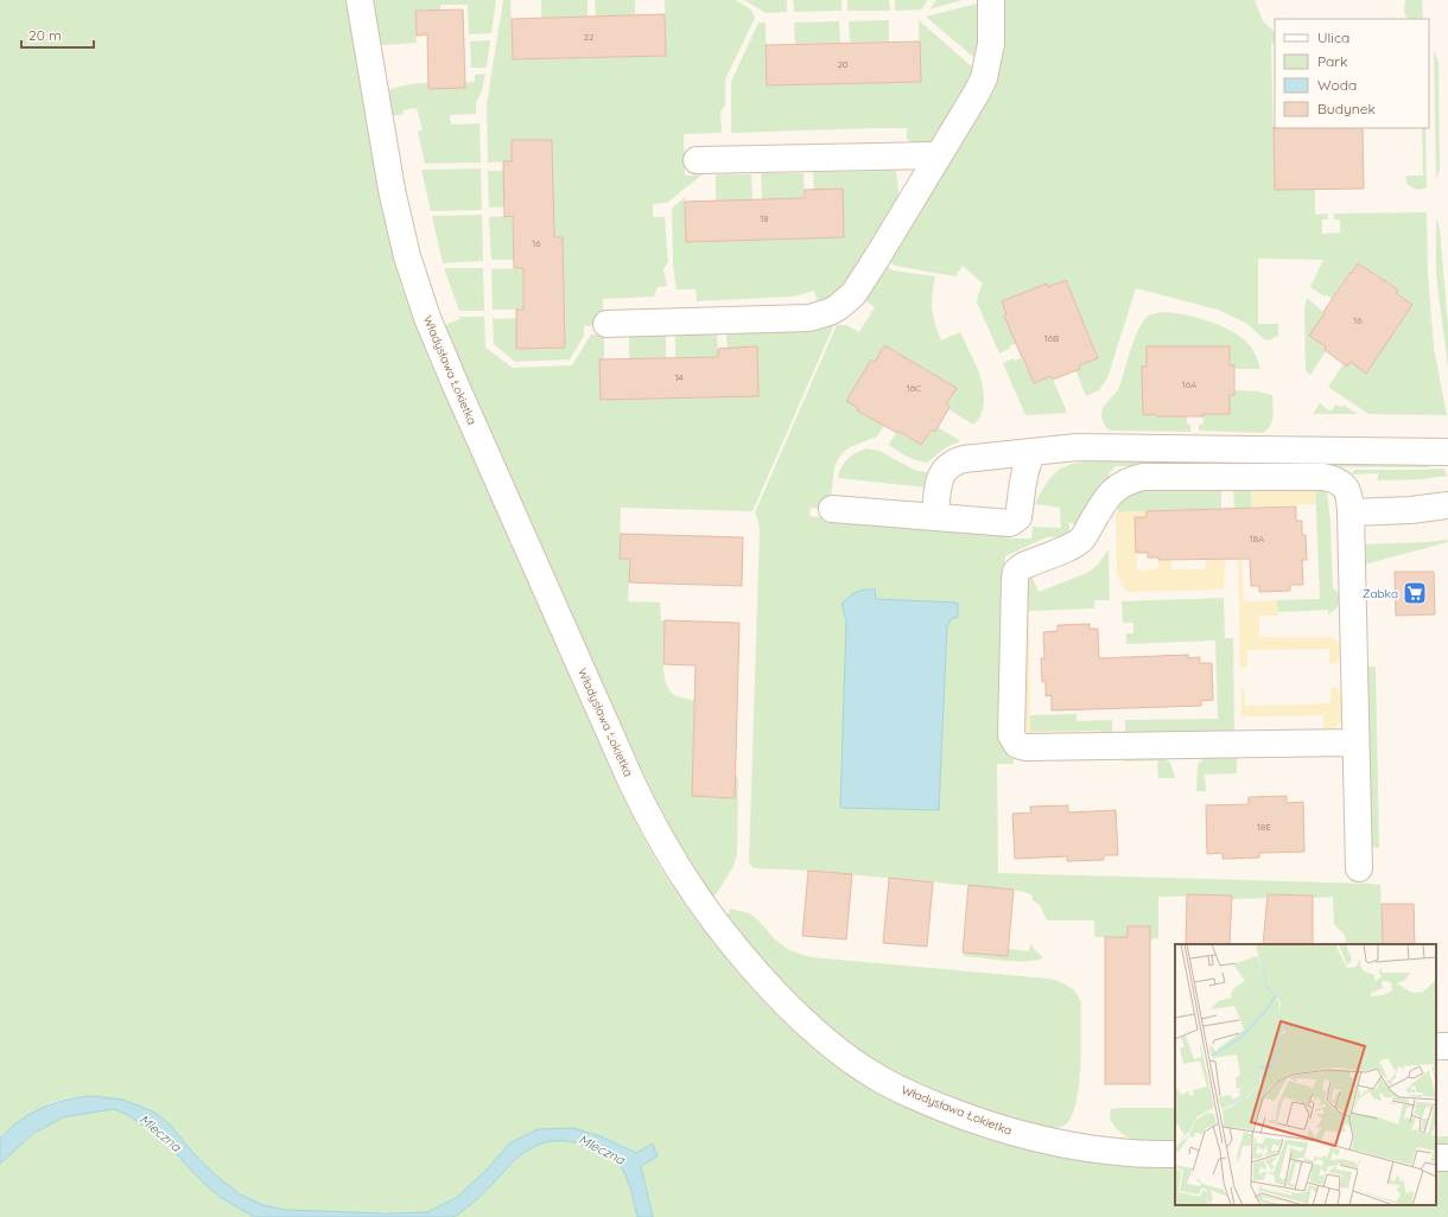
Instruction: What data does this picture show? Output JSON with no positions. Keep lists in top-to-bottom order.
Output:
{
  "streets": {
    "street": ["Władysława Łokietka"]
  },
  "water": ["Mleczna"],
  "places": {
    "supermarket": ["Żabka"]
  },
  "house_numbers": [
    "22",
    "20",
    "18",
    "16",
    "16",
    "16B",
    "14",
    "16A",
    "16C",
    "18A",
    "18E"
  ],
  "legend": [
    "Ulica",
    "Park",
    "Woda",
    "Budynek"
  ],
  "scale_bar": "20 m"
}
